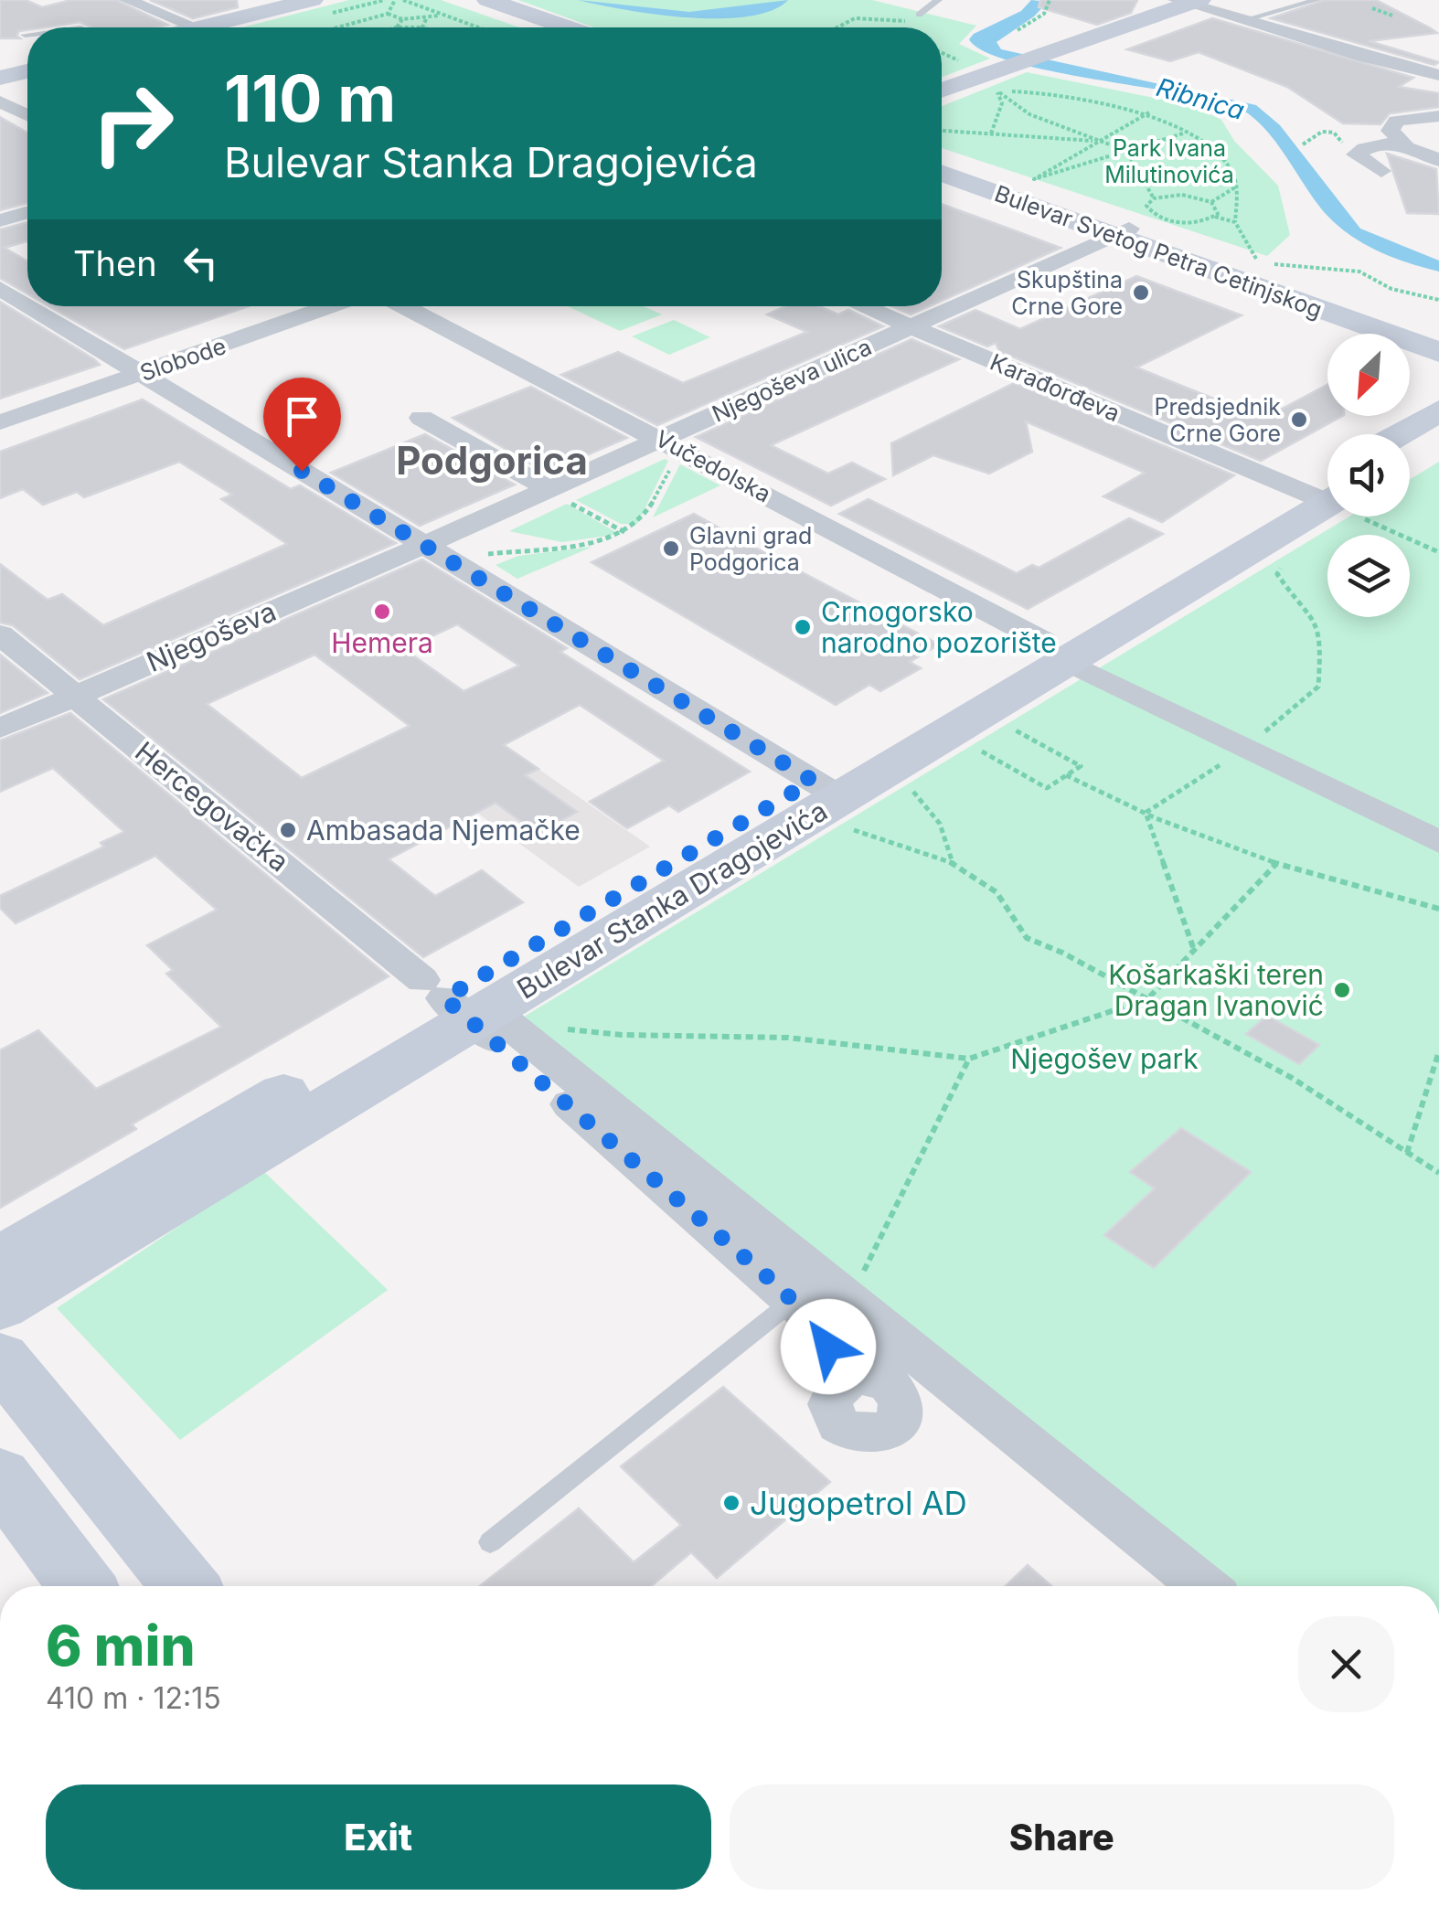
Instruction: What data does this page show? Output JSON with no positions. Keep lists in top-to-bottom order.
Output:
{
  "streets": {
    "street": [
      "Bulevar Svetog Petra Cetinjskog",
      "Slobode",
      "Njegoševa ulica",
      "Karađorđeva",
      "Vučedolska",
      "Njegoševa",
      "Hercegovačka",
      "Bulevar Stanka Dragojevića"
    ]
  },
  "crossings": [
    ["Njegoševa ulica", "Karađorđeva"],
    ["Njegoševa ulica", "Vučedolska"],
    ["Njegoševa ulica", "Njegoševa"],
    ["Karađorđeva", "Bulevar Stanka Dragojevića"],
    ["Vučedolska", "Bulevar Stanka Dragojevića"],
    ["Njegoševa", "Hercegovačka"],
    ["Hercegovačka", "Bulevar Stanka Dragojevića"]
  ],
  "districts": ["Podgorica"],
  "water": ["Ribnica"],
  "parks": ["Park Ivana Milutinovića", "Njegošev park"],
  "places": [
    "Skupština Crne Gore",
    "Predsjednik Crne Gore",
    "Glavni grad Podgorica",
    "Hemera",
    "Crnogorsko narodno pozorište",
    "Ambasada Njemačke",
    "Košarkaški teren Dragan Ivanović",
    "Jugopetrol AD"
  ],
  "north": "bottom left",
  "page": {
    "turn": ["110 m", "Bulevar Stanka Dragojevića"],
    "then": "Then",
    "heading": ["6 min", "410 m · 12:15"],
    "buttons": ["Exit", "Share"]
  }
}
